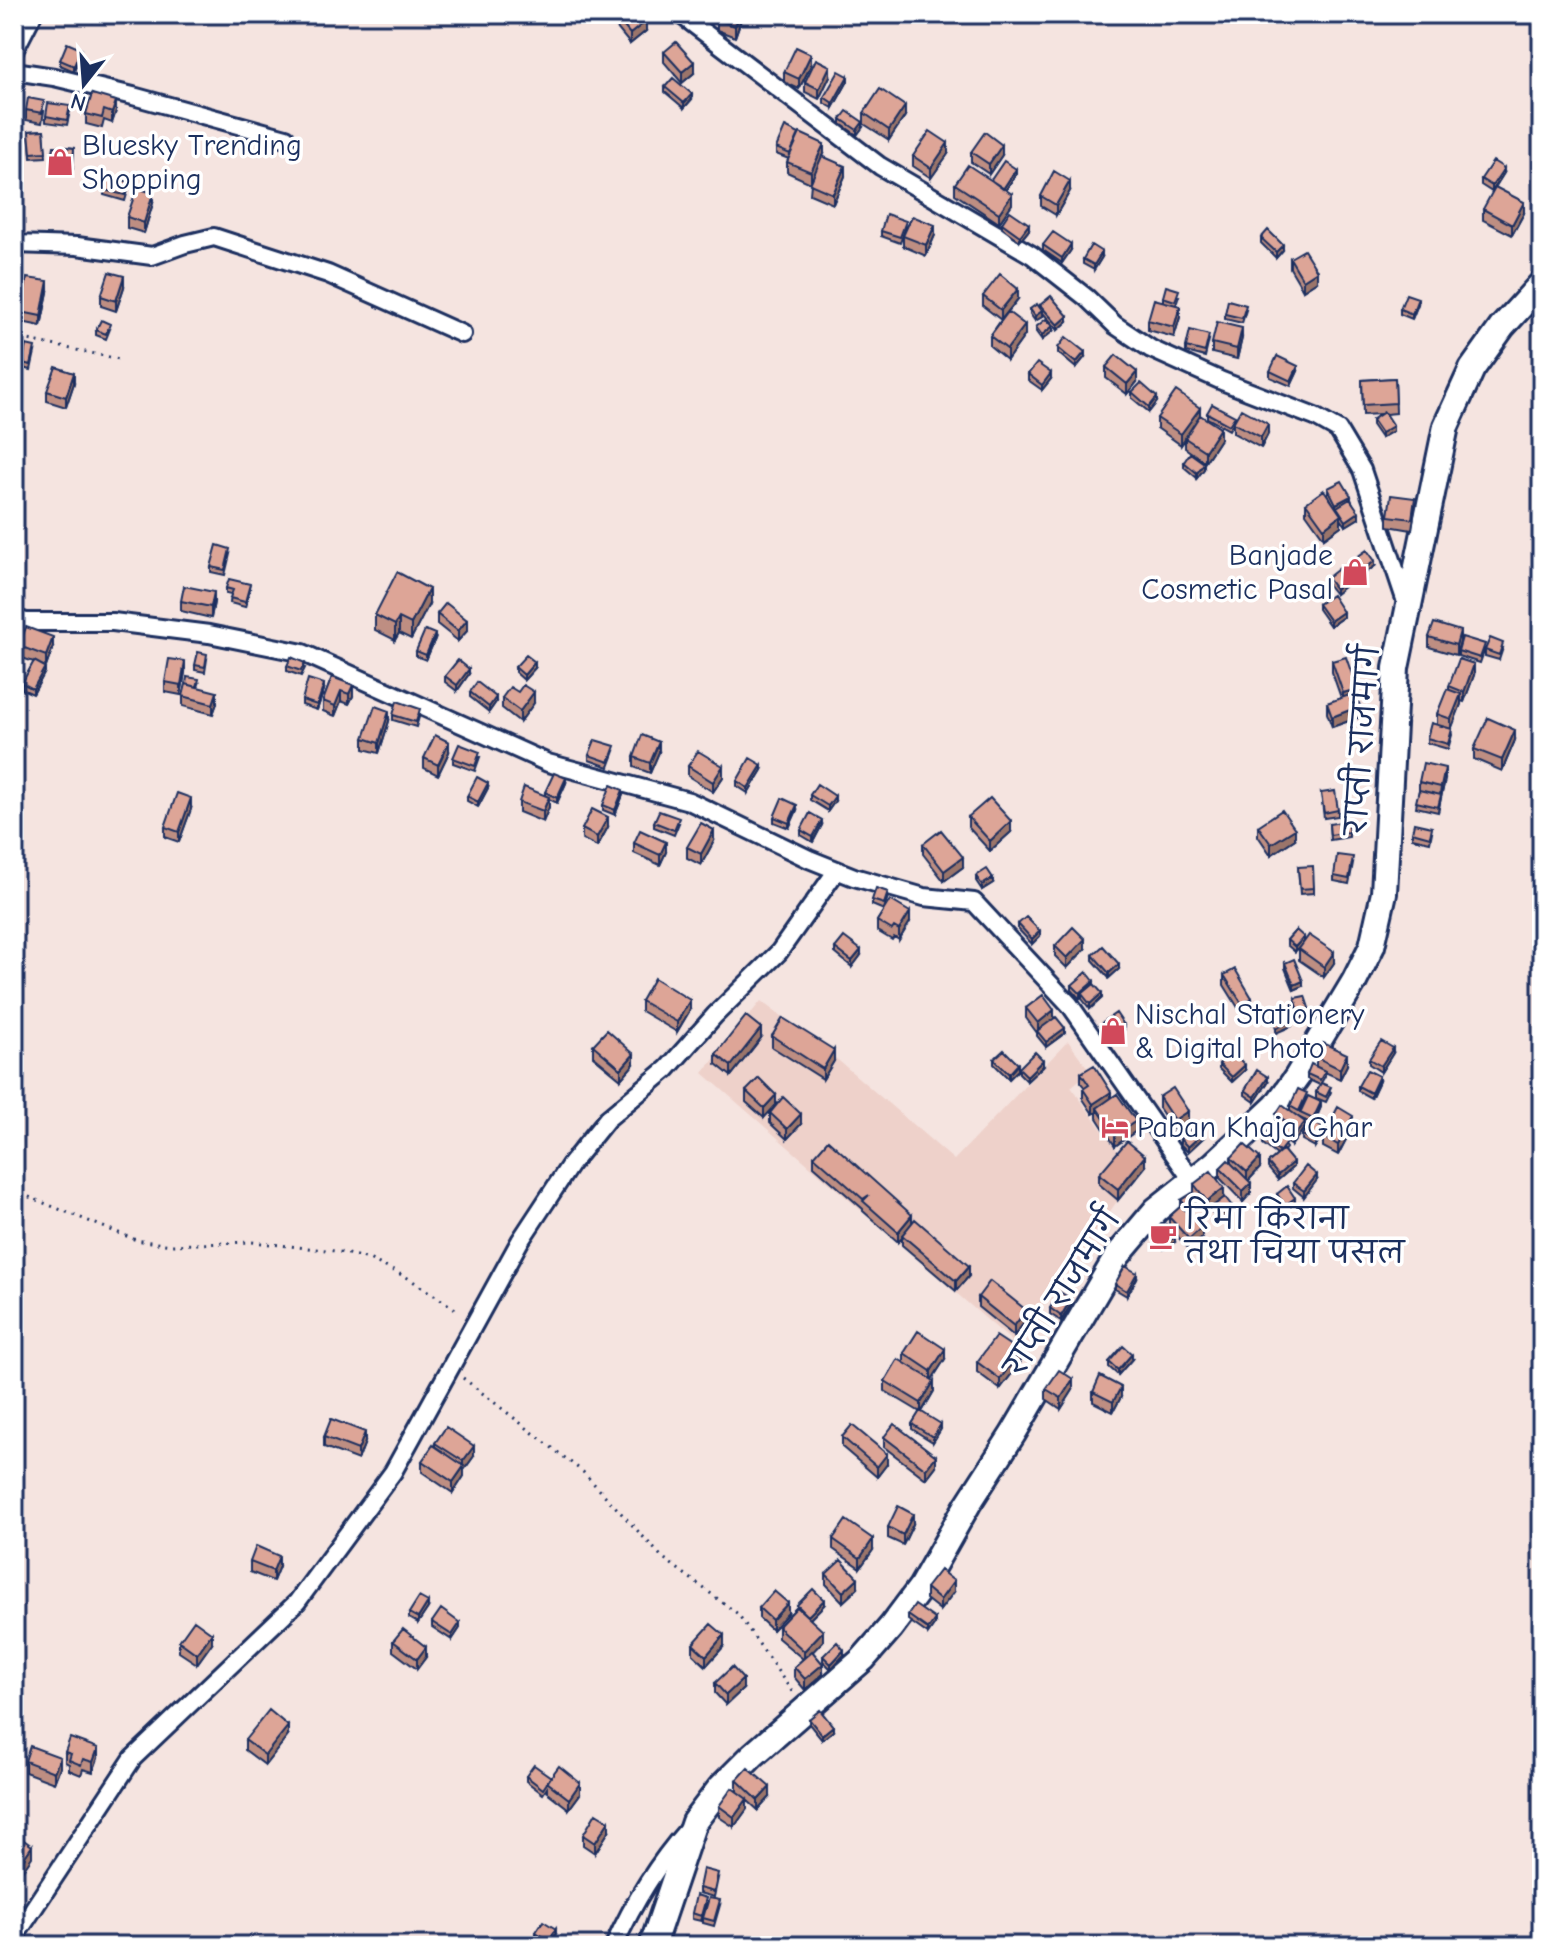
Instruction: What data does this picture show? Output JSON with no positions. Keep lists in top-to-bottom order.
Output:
{
  "streets": {
    "main road": ["राप्ती राजमार्ग"]
  },
  "places": {
    "shop": ["Bluesky Trending Shopping", "Banjade Cosmetic Pasal", "Nischal Stationery & Digital Photo"],
    "hotel": ["Paban Khaja Ghar"],
    "cafe": ["रिमा किराना तथा चिया पसल"]
  },
  "north": "bottom"
}
